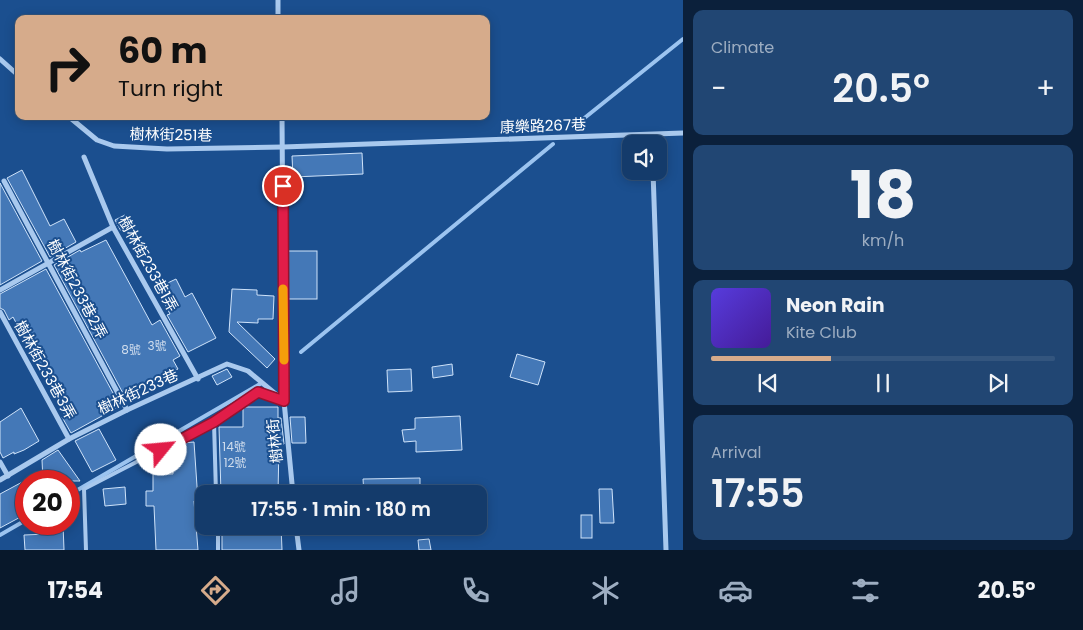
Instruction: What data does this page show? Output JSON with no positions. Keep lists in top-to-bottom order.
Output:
{
  "streets": {
    "street": [
      "康樂路267巷",
      "樹林街251巷",
      "樹林街233巷1弄",
      "樹林街233巷2弄",
      "樹林街233巷3弄",
      "樹林街233巷",
      "樹林街"
    ]
  },
  "crossings": [
    ["康樂路267巷", "樹林街251巷"],
    ["康樂路267巷", "樹林街"],
    ["樹林街251巷", "樹林街"],
    ["樹林街233巷1弄", "樹林街233巷"],
    ["樹林街233巷2弄", "樹林街233巷"],
    ["樹林街233巷3弄", "樹林街233巷"],
    ["樹林街233巷", "樹林街"]
  ],
  "house_numbers": [
    "3號",
    "8號",
    "14號",
    "12號"
  ],
  "page": {
    "tile": [
      "Climate",
      ["18", "km/h"],
      ["Arrival", "17:55"]
    ],
    "turn": ["60 m", "Turn right"],
    "heat": ["−", "20.5°", "+"],
    "song": ["Neon Rain", "Kite Club"],
    "limit": "20",
    "trip": "17:55 · 1 min · 180 m",
    "tabs": ["17:54", "20.5°"]
  }
}
